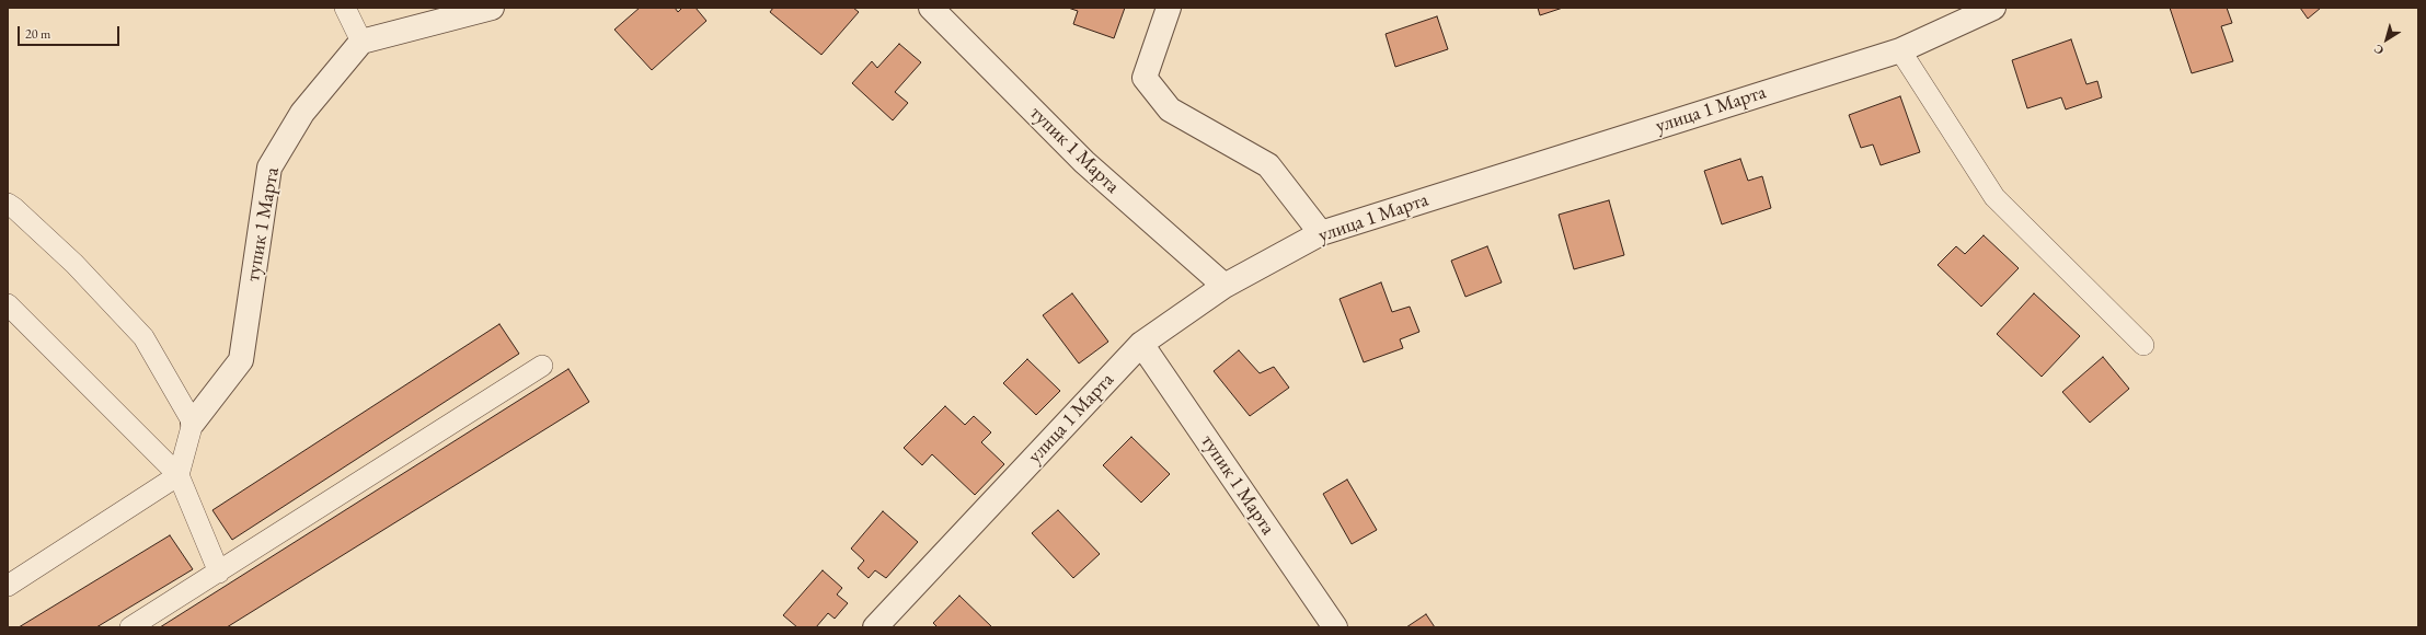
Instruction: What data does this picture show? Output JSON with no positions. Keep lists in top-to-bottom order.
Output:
{
  "streets": {
    "street": ["улица 1 Марта", "тупик 1 Марта"]
  },
  "crossings": [
    ["улица 1 Марта", "тупик 1 Марта"]
  ],
  "scale_bar": "20 m",
  "north": "bottom left"
}
